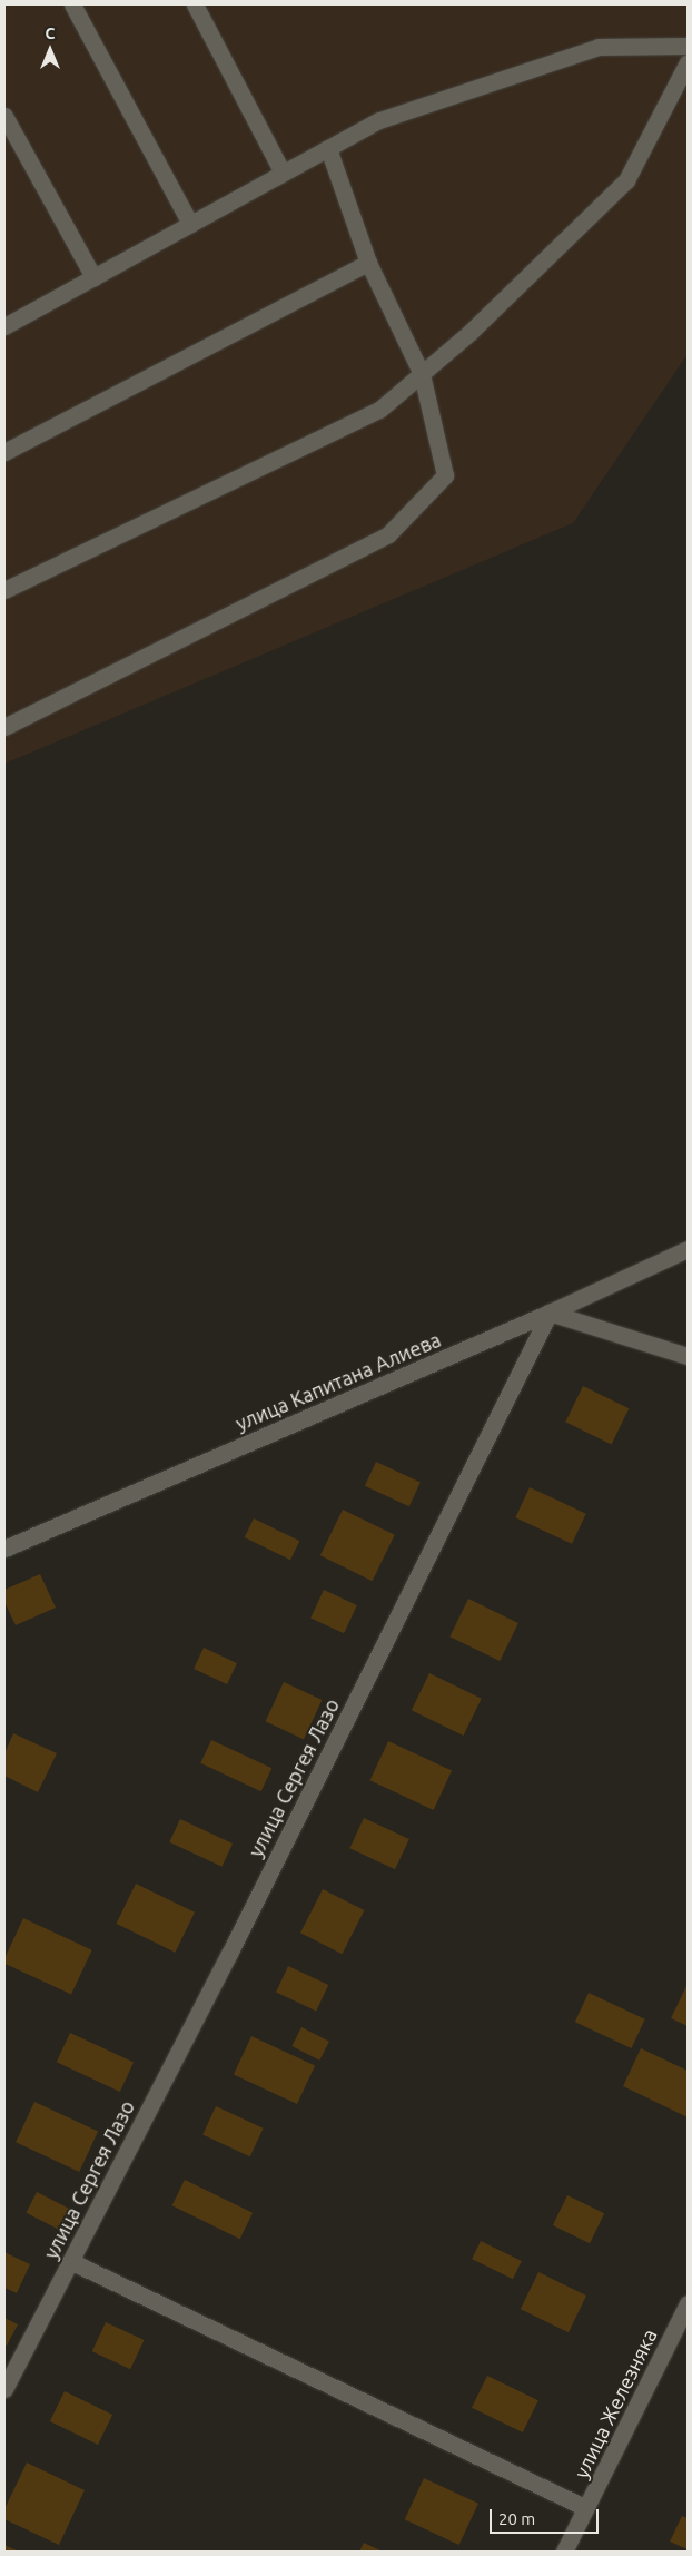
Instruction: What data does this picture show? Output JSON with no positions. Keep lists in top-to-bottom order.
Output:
{
  "streets": {
    "lane": ["улица Капитана Алиева", "улица Сергея Лазо", "улица Железняка"]
  },
  "crossings": [
    ["улица Капитана Алиева", "улица Сергея Лазо"]
  ],
  "scale_bar": "20 m",
  "north": "top"
}
